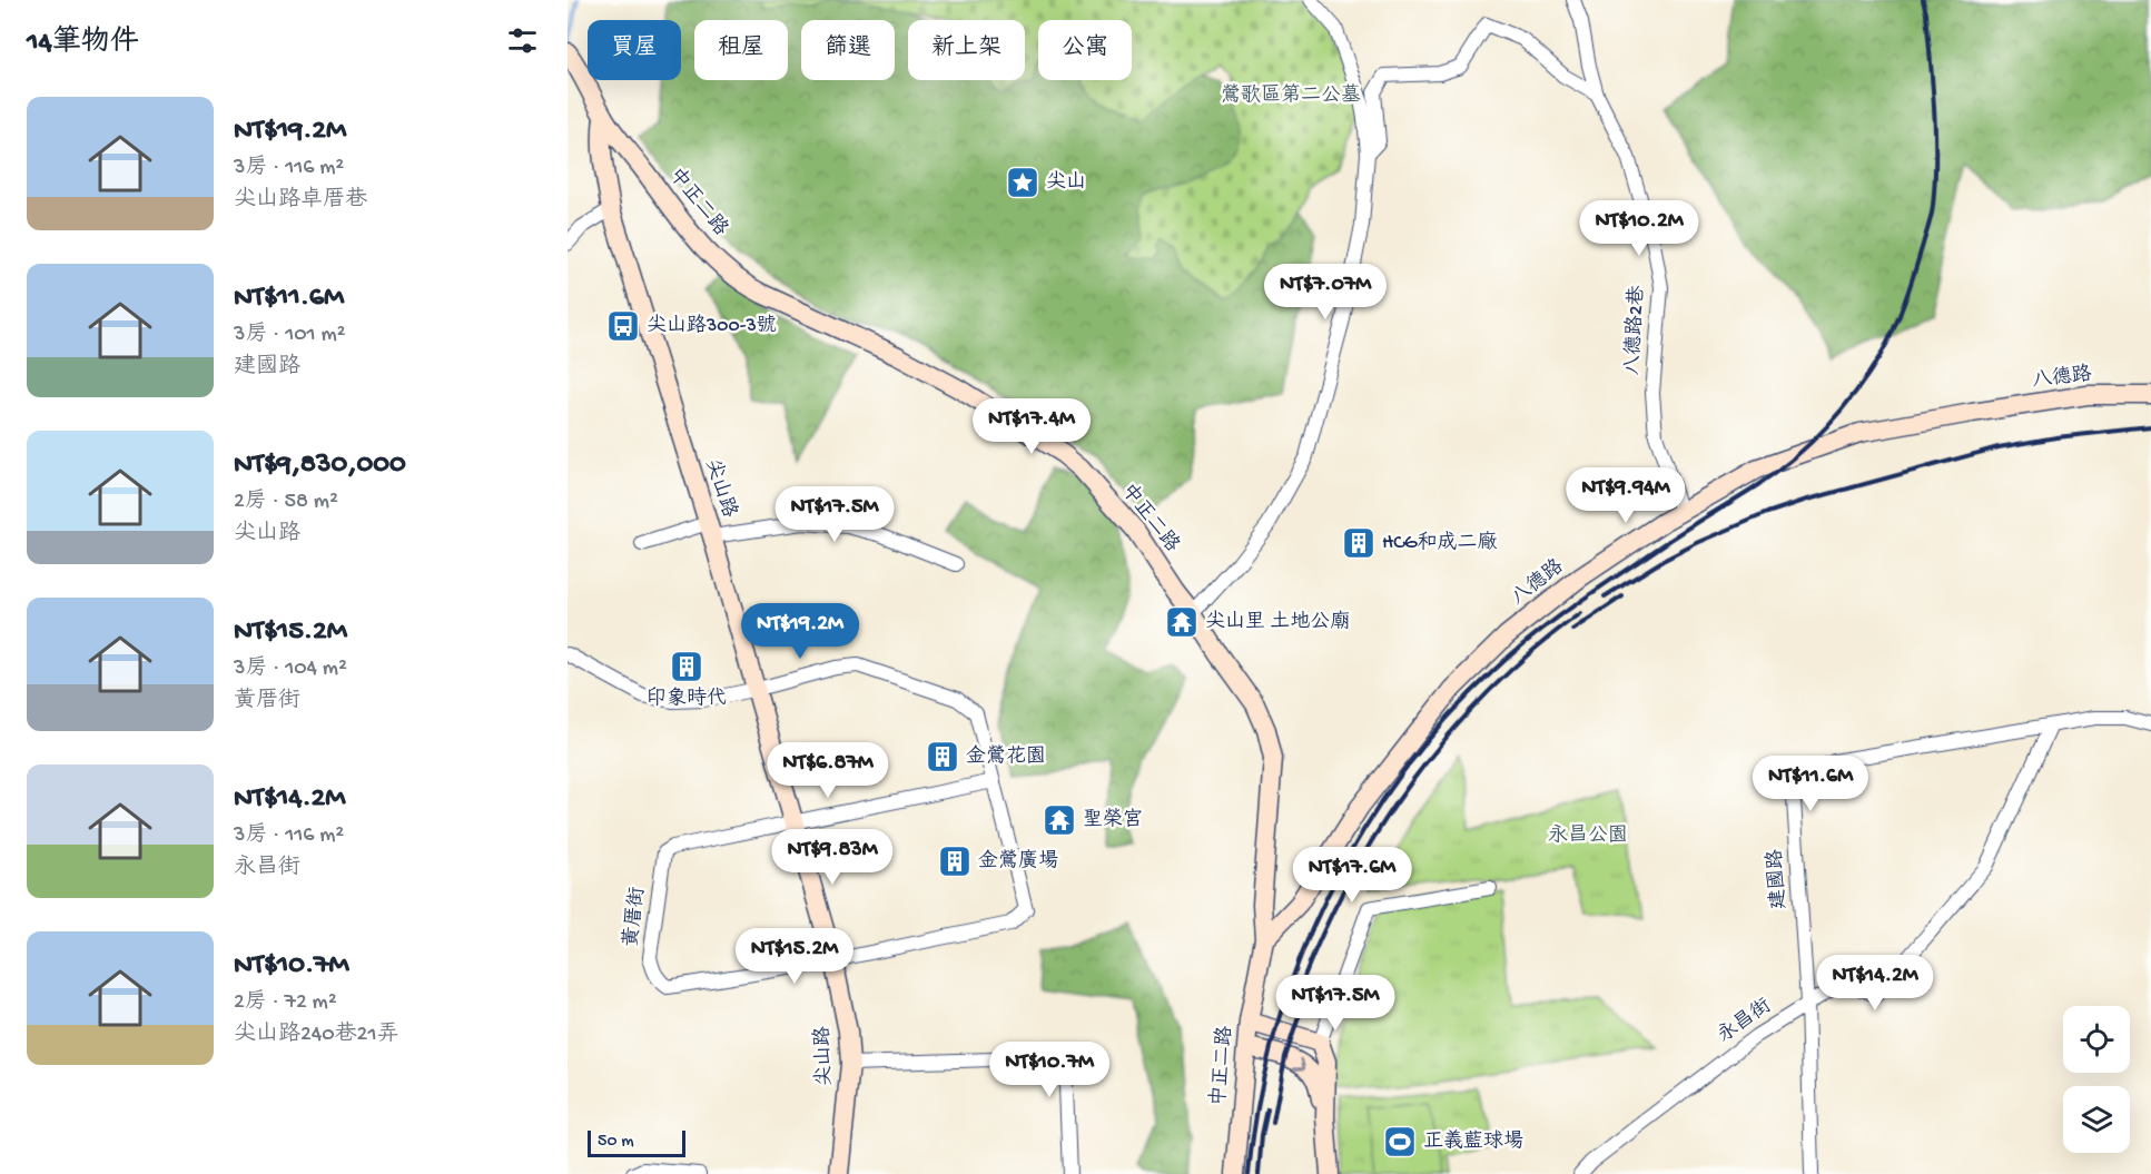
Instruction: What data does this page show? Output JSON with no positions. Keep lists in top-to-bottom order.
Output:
{
  "streets": {
    "street": [
      "中正二路",
      "八德路2巷",
      "八德路",
      "尖山路",
      "建國路",
      "黃厝街",
      "永昌街"
    ]
  },
  "crossings": [
    ["中正二路", "八德路"],
    ["中正二路", "尖山路"],
    ["八德路2巷", "八德路"],
    ["尖山路", "黃厝街"],
    ["建國路", "永昌街"]
  ],
  "parks": ["鶯歌區第二公墓", "永昌公園"],
  "places": {
    "place": ["尖山"],
    "bus stop": ["尖山路300-3號"],
    "building": [
      "HCG和成二廠",
      "印象時代",
      "金鶯花園",
      "金鶯廣場"
    ],
    "temple": ["尖山里 土地公廟", "聖榮宮"],
    "sports": ["正義藍球場"]
  },
  "scale_bar": "50 m",
  "page": {
    "heading": "14筆物件",
    "chip": [
      "買屋",
      "租屋",
      "篩選",
      "新上架",
      "公寓"
    ],
    "list": [
      {
        "name": "NT$19.2M",
        "note": "3房 · 116 m² · 尖山路卓厝巷"
      },
      {
        "name": "NT$11.6M",
        "note": "3房 · 101 m² · 建國路"
      },
      {
        "name": "NT$9,830,000",
        "note": "2房 · 58 m² · 尖山路"
      },
      {
        "name": "NT$15.2M",
        "note": "3房 · 104 m² · 黃厝街"
      },
      {
        "name": "NT$14.2M",
        "note": "3房 · 116 m² · 永昌街"
      },
      {
        "name": "NT$10.7M",
        "note": "2房 · 72 m² · 尖山路240巷21弄"
      }
    ],
    "price": [
      "NT$10.2M",
      "NT$7.07M",
      "NT$17.4M",
      "NT$9.94M",
      "NT$17.5M",
      "NT$19.2M",
      "NT$6.87M",
      "NT$11.6M",
      "NT$9.83M",
      "NT$17.6M",
      "NT$15.2M",
      "NT$14.2M",
      "NT$17.5M",
      "NT$10.7M"
    ],
    "scale": "50 m"
  }
}
